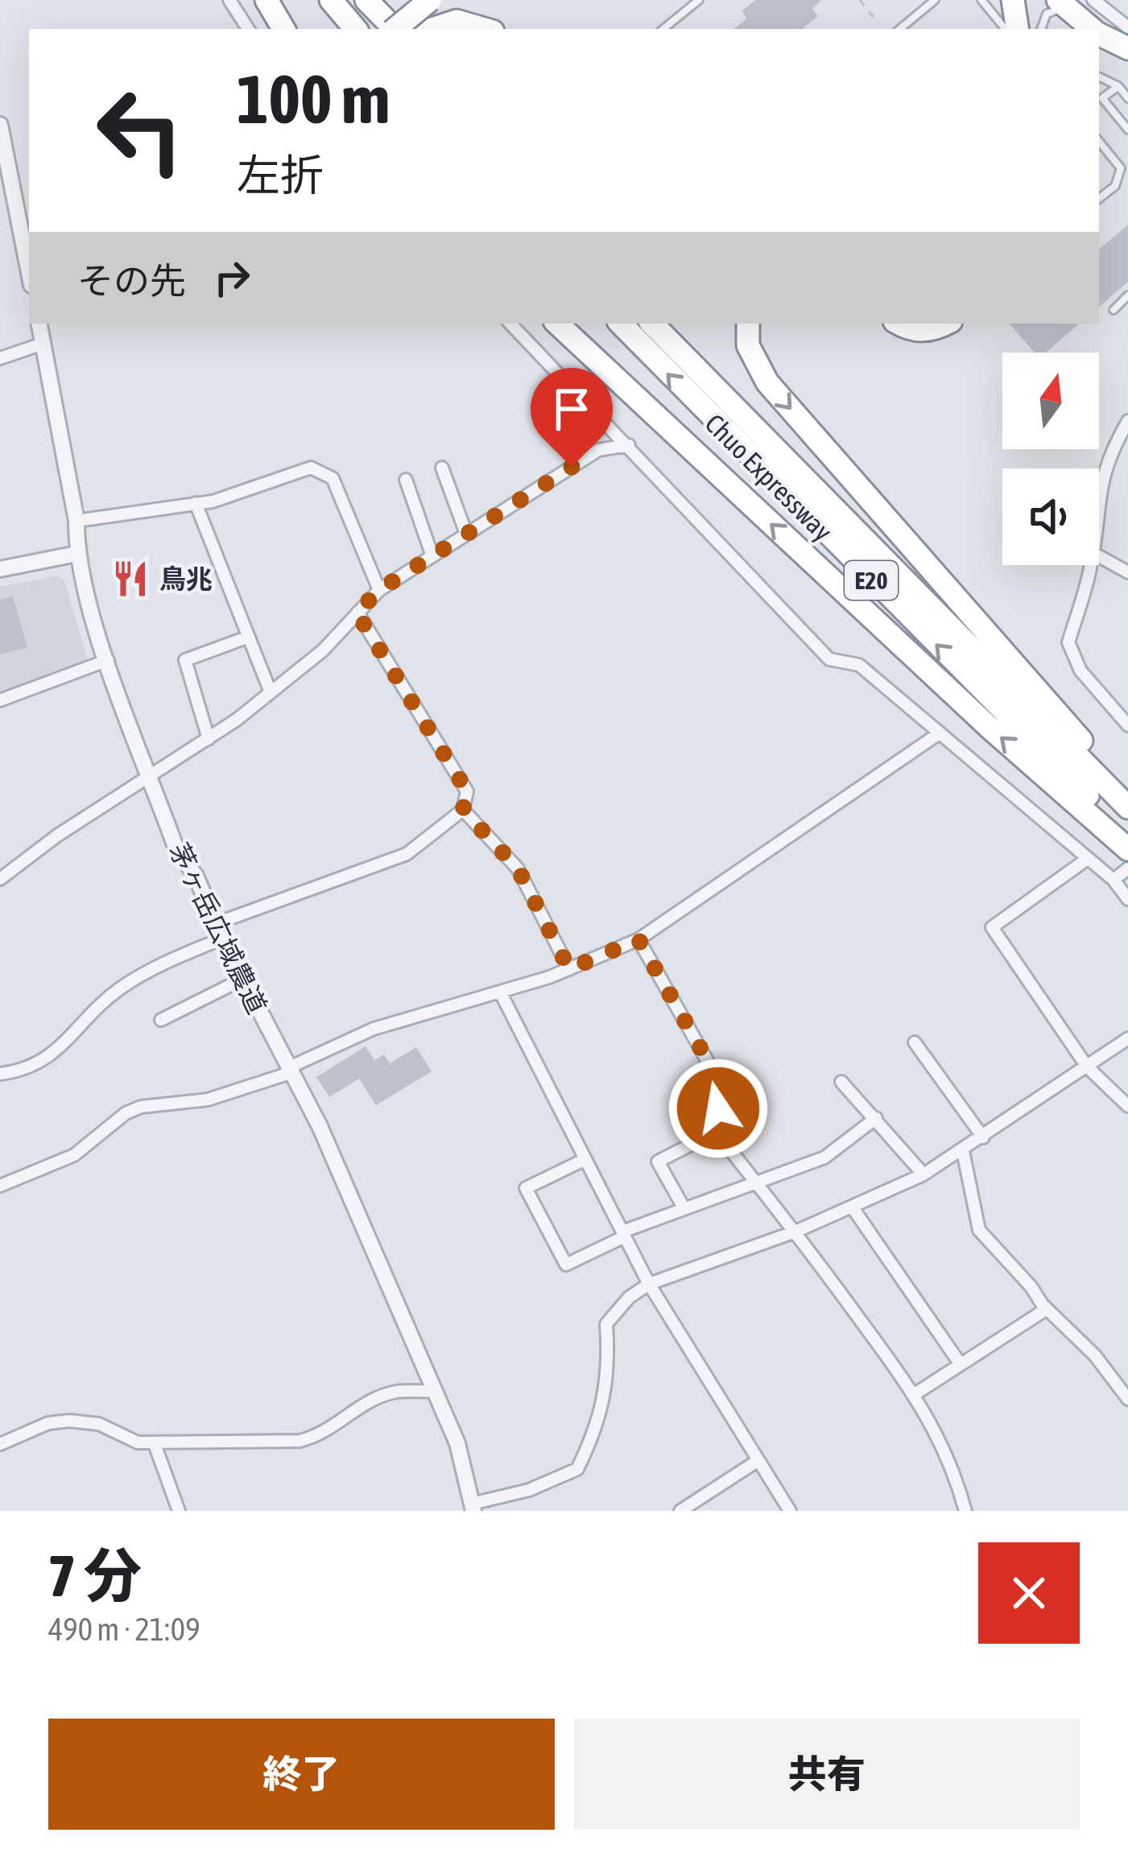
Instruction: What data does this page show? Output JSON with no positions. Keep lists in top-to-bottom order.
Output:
{
  "streets": {
    "highway": ["Chuo Expressway", "E20"],
    "street": ["茅ヶ岳広域農道"]
  },
  "places": {
    "restaurant": ["鳥兆"]
  },
  "north": "top",
  "page": {
    "turn": ["100 m", "左折"],
    "then": "その先",
    "heading": ["7 分", "490 m · 21:09"],
    "buttons": ["終了", "共有"]
  }
}
